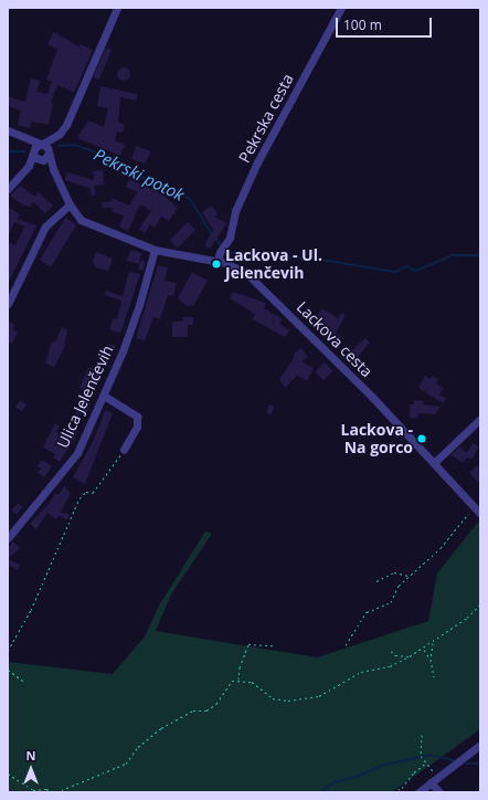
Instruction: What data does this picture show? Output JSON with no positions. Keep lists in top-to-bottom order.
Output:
{
  "streets": {
    "street": ["Pekrska cesta", "Lackova cesta", "Ulica Jelenčevih"]
  },
  "crossings": [
    ["Pekrska cesta", "Lackova cesta"],
    ["Lackova cesta", "Ulica Jelenčevih"]
  ],
  "water": ["Pekrski potok"],
  "places": ["Lackova - Ul. Jelenčevih", "Lackova - Na gorco"],
  "scale_bar": "100 m",
  "north": "top"
}
